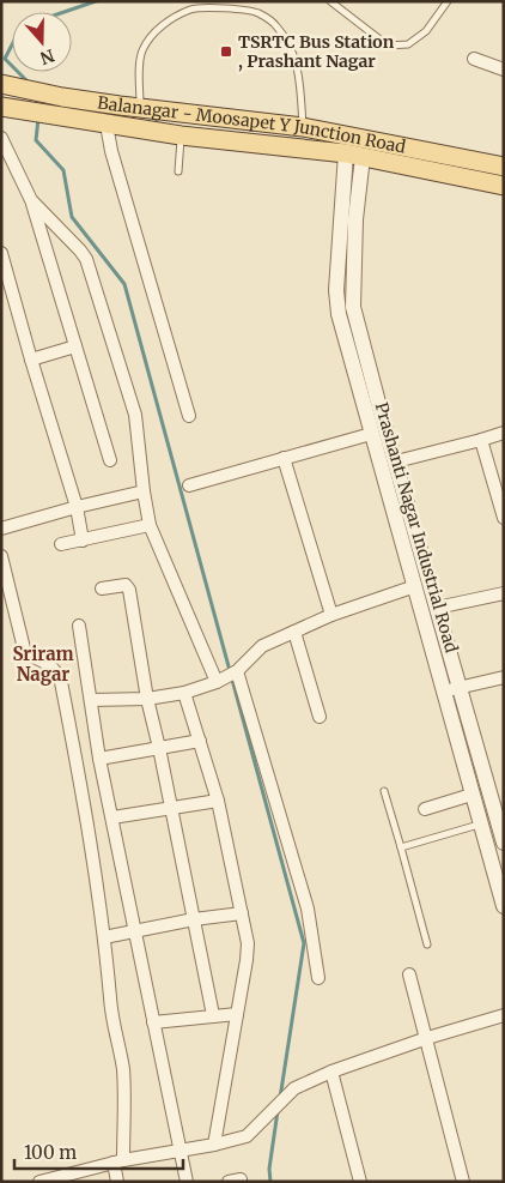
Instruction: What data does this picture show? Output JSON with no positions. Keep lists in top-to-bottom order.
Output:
{
  "streets": {
    "main road": ["Balanagar - Moosapet Y Junction Road"],
    "street": ["Prashanti Nagar Industrial Road"]
  },
  "districts": ["Sriram Nagar"],
  "places": {
    "transit": ["TSRTC Bus Station , Prashant Nagar"]
  },
  "scale_bar": "100 m",
  "north": "bottom"
}
